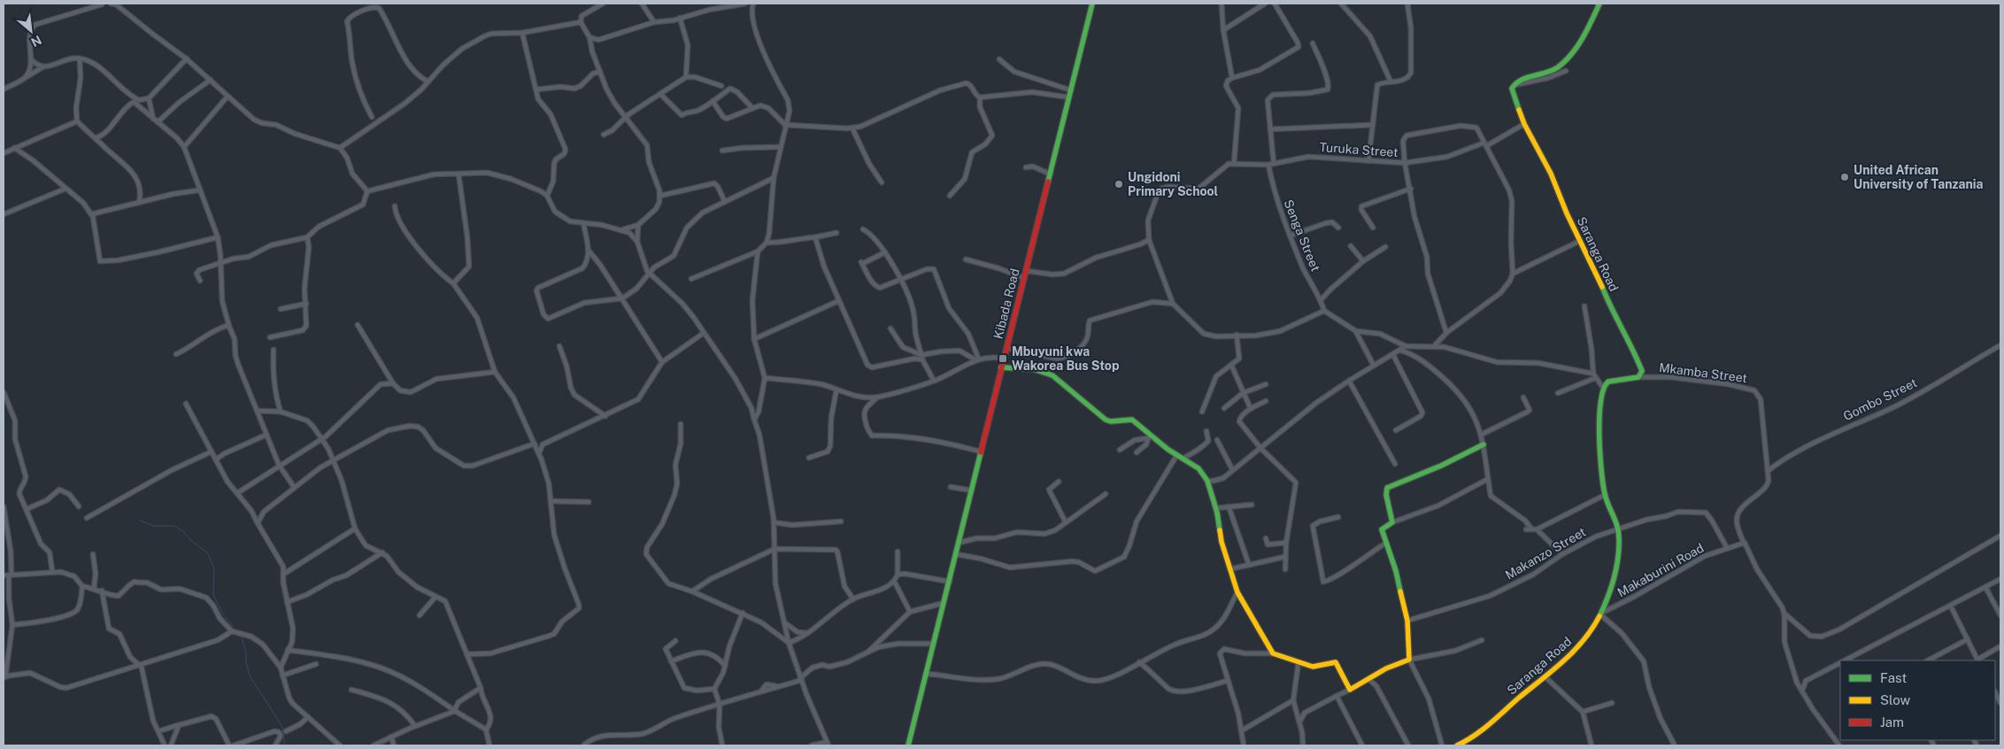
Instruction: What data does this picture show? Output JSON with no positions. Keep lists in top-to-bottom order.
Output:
{
  "streets": {
    "street": [
      "Turuka Street",
      "Senga Street",
      "Saranga Road",
      "Kibada Road",
      "Mkamba Street",
      "Gombo Street",
      "Makanzo Street",
      "Makaburini Road"
    ]
  },
  "crossings": [
    ["Turuka Street", "Senga Street"],
    ["Saranga Road", "Mkamba Street"],
    ["Saranga Road", "Makanzo Street"],
    ["Saranga Road", "Makaburini Road"],
    ["Mkamba Street", "Gombo Street"],
    ["Mkamba Street", "Makaburini Road"]
  ],
  "places": {
    "other": ["United African University of Tanzania", "Ungidoni Primary School"],
    "transit": ["Mbuyuni kwa Wakorea Bus Stop"]
  },
  "legend": ["Fast", "Slow", "Jam"],
  "north": "bottom right"
}
